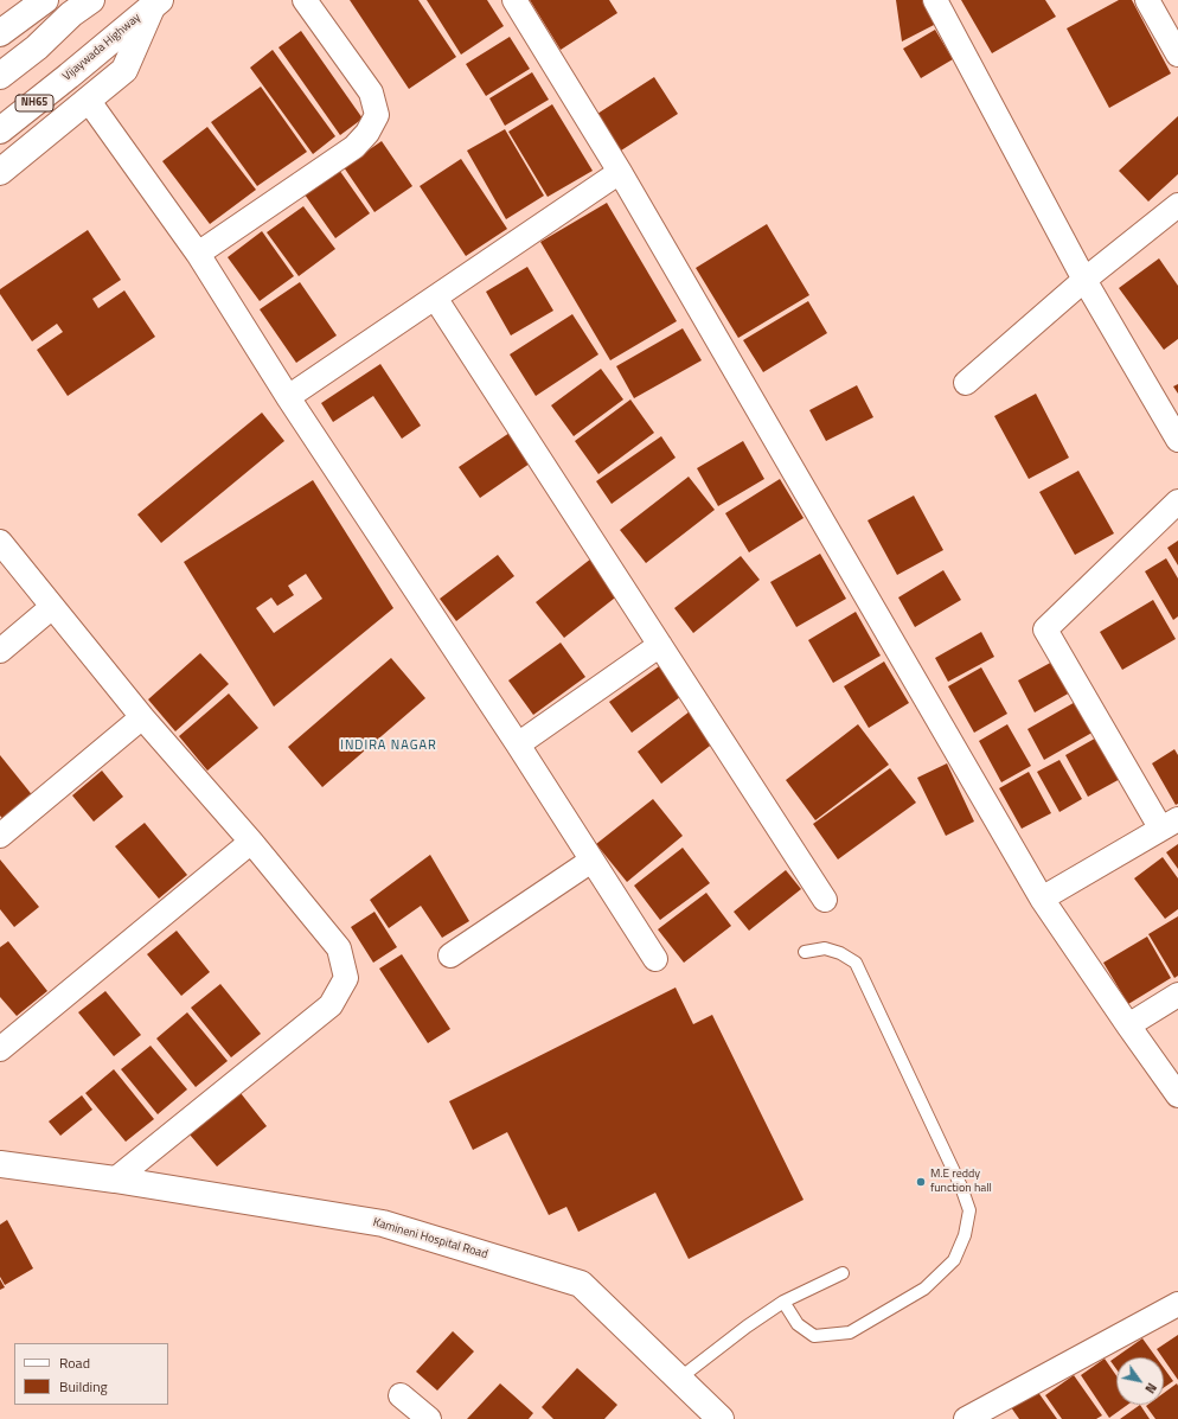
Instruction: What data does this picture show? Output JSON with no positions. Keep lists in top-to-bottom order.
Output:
{
  "streets": {
    "main road": ["Vijaywada Highway", "NH65", "Kamineni Hospital Road"]
  },
  "districts": ["INDIRA NAGAR"],
  "places": ["M.E reddy function hall"],
  "legend": ["Road", "Building"],
  "north": "bottom right"
}
